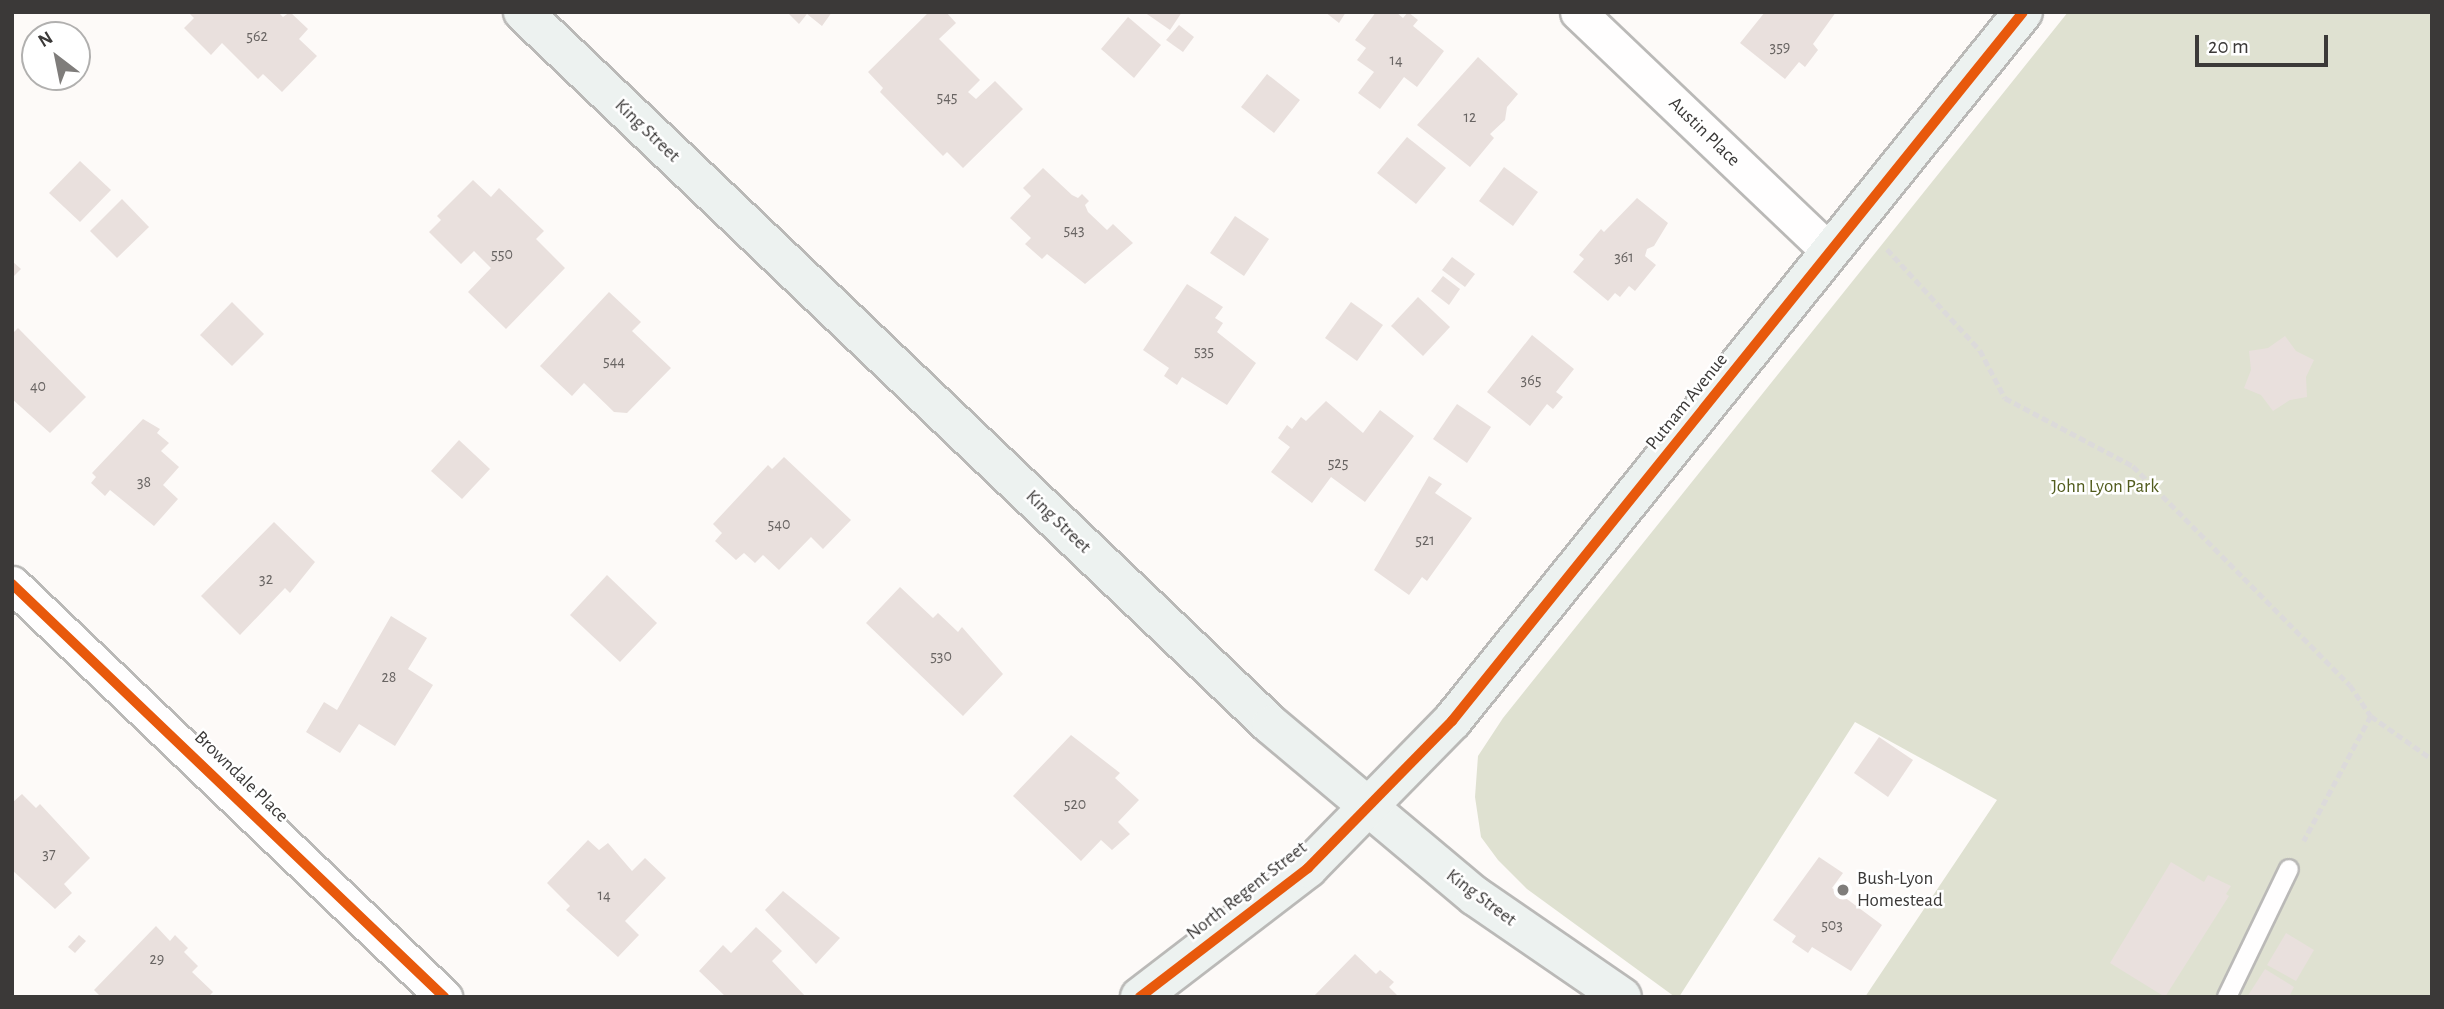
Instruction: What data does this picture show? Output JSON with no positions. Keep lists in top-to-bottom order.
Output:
{
  "streets": {
    "main road": ["King Street", "Putnam Avenue", "North Regent Street"],
    "street": ["Austin Place", "Browndale Place"]
  },
  "crossings": [
    ["King Street", "Putnam Avenue"],
    ["King Street", "North Regent Street"],
    ["Austin Place", "Putnam Avenue"],
    ["Putnam Avenue", "North Regent Street"]
  ],
  "parks": ["John Lyon Park"],
  "places": ["Bush-Lyon Homestead"],
  "house_numbers": [
    "562",
    "359",
    "14",
    "545",
    "12",
    "543",
    "550",
    "361",
    "535",
    "544",
    "365",
    "40",
    "525",
    "38",
    "540",
    "521",
    "32",
    "530",
    "28",
    "520",
    "37",
    "14",
    "503",
    "29"
  ],
  "scale_bar": "20 m",
  "north": "top left"
}
